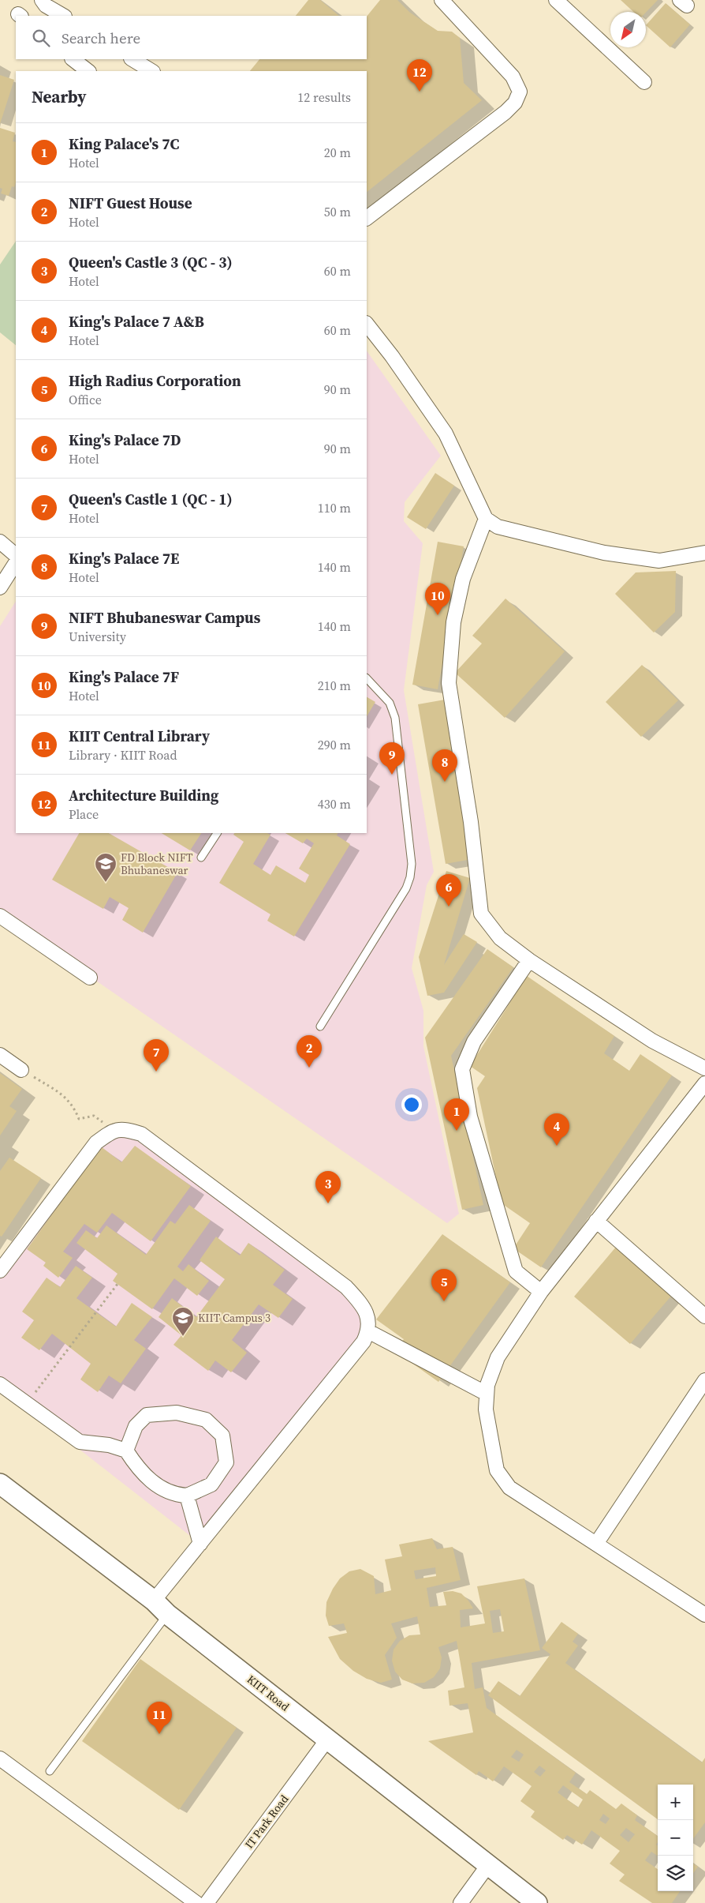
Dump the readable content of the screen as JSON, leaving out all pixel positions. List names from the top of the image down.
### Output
{
  "streets": {
    "main road": ["KIIT Road"],
    "street": ["IT Park Road"]
  },
  "crossings": [
    ["KIIT Road", "IT Park Road"]
  ],
  "places": {
    "school or university": ["FD Block NIFT Bhubaneswar", "KIIT Campus 3"]
  },
  "north": "bottom left",
  "page": {
    "search": "Search here",
    "pins": [
      "12",
      "10",
      "9",
      "8",
      "6",
      "2",
      "7",
      "1",
      "4",
      "3",
      "5",
      "11"
    ],
    "heading": ["Nearby", "12 results"],
    "list": [
      {
        "mark": "1",
        "name": "King Palace's 7C",
        "note": "Hotel",
        "value": "20 m"
      },
      {
        "mark": "2",
        "name": "NIFT Guest House",
        "note": "Hotel",
        "value": "50 m"
      },
      {
        "mark": "3",
        "name": "Queen's Castle 3 (QC - 3)",
        "note": "Hotel",
        "value": "60 m"
      },
      {
        "mark": "4",
        "name": "King's Palace 7 A&B",
        "note": "Hotel",
        "value": "60 m"
      },
      {
        "mark": "5",
        "name": "High Radius Corporation",
        "note": "Office",
        "value": "90 m"
      },
      {
        "mark": "6",
        "name": "King's Palace 7D",
        "note": "Hotel",
        "value": "90 m"
      },
      {
        "mark": "7",
        "name": "Queen's Castle 1 (QC - 1)",
        "note": "Hotel",
        "value": "110 m"
      },
      {
        "mark": "8",
        "name": "King's Palace 7E",
        "note": "Hotel",
        "value": "140 m"
      },
      {
        "mark": "9",
        "name": "NIFT Bhubaneswar Campus",
        "note": "University",
        "value": "140 m"
      },
      {
        "mark": "10",
        "name": "King's Palace 7F",
        "note": "Hotel",
        "value": "210 m"
      },
      {
        "mark": "11",
        "name": "KIIT Central Library",
        "note": "Library · KIIT Road",
        "value": "290 m"
      },
      {
        "mark": "12",
        "name": "Architecture Building",
        "note": "Place",
        "value": "430 m"
      }
    ],
    "map_buttons": ["+", "−"]
  }
}
